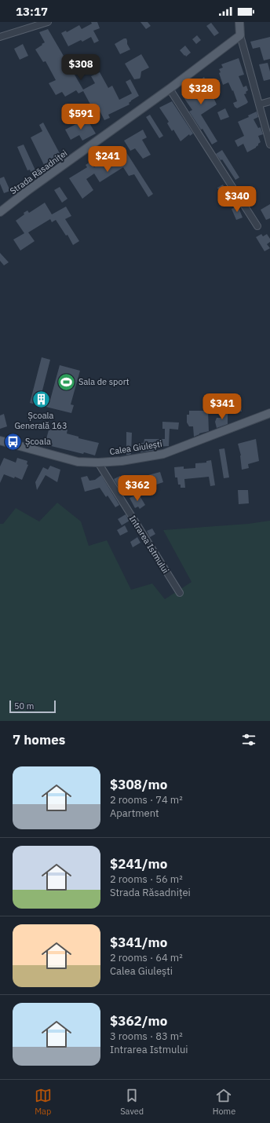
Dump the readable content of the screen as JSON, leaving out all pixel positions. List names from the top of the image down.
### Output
{
  "streets": {
    "main road": ["Strada Răsadniței", "Calea Giulești"],
    "street": ["Intrarea Istmului"]
  },
  "crossings": [
    ["Calea Giulești", "Intrarea Istmului"]
  ],
  "places": {
    "sports": ["Sala de sport"],
    "building": ["Școala Generală 163"],
    "bus stop": ["Școala"]
  },
  "scale_bar": "50 m",
  "page": {
    "status": "13:17",
    "price": [
      "$308",
      "$328",
      "$591",
      "$241",
      "$340",
      "$341",
      "$362"
    ],
    "scale": "50 m",
    "heading": "7 homes",
    "list": [
      {
        "name": "$308/mo",
        "note": "2 rooms · 74 m² · Apartment"
      },
      {
        "name": "$241/mo",
        "note": "2 rooms · 56 m² · Strada Răsadniței"
      },
      {
        "name": "$341/mo",
        "note": "2 rooms · 64 m² · Calea Giulești"
      },
      {
        "name": "$362/mo",
        "note": "3 rooms · 83 m² · Intrarea Istmului"
      }
    ],
    "tabs": ["Map", "Saved", "Home"]
  }
}
